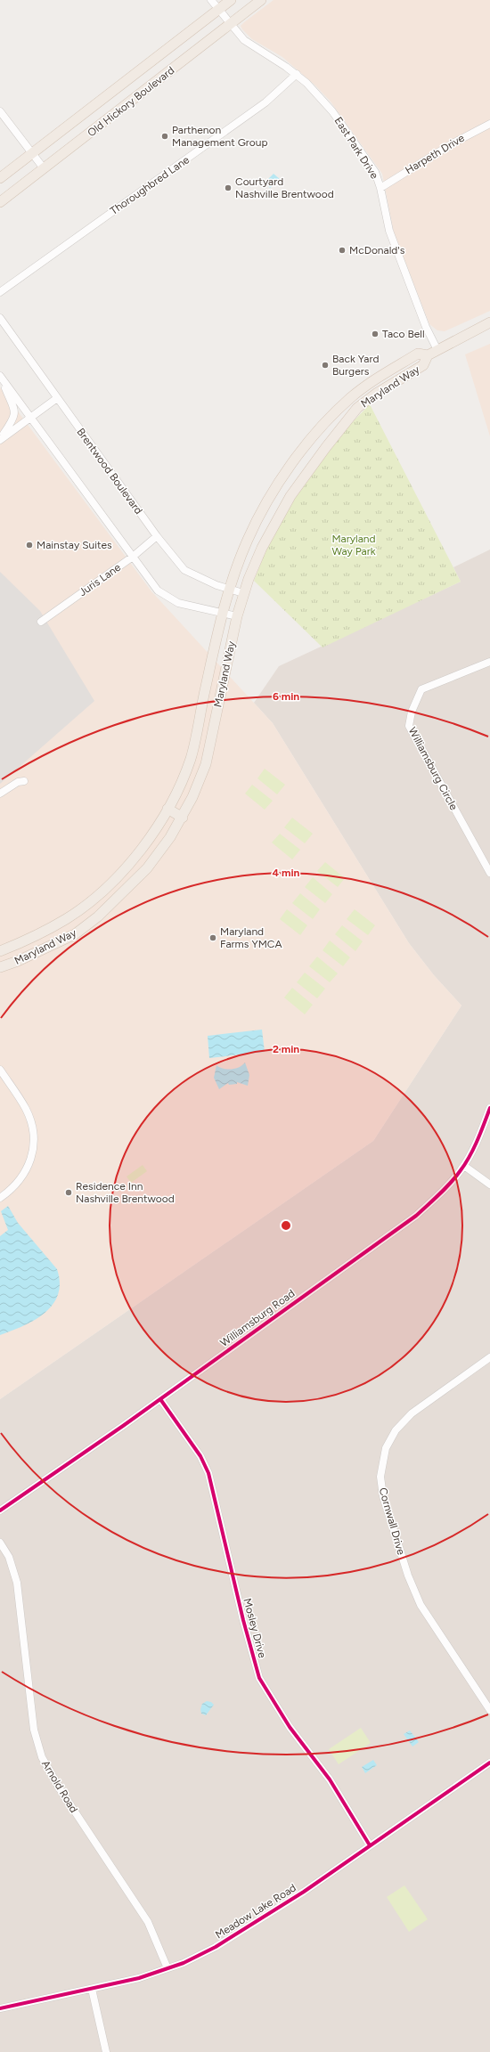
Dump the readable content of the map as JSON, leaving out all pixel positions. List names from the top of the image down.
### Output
{
  "streets": {
    "main road": ["Old Hickory Boulevard", "Maryland Way"],
    "street": [
      "East Park Drive",
      "Harpeth Drive",
      "Thoroughbred Lane",
      "Brentwood Boulevard",
      "Juris Lane",
      "Williamsburg Circle",
      "Williamsburg Road",
      "Cornwall Drive",
      "Mosley Drive",
      "Arnold Road",
      "Meadow Lake Road"
    ]
  },
  "crossings": [
    ["Old Hickory Boulevard", "East Park Drive"],
    ["East Park Drive", "Harpeth Drive"],
    ["East Park Drive", "Thoroughbred Lane"],
    ["East Park Drive", "Maryland Way"],
    ["Maryland Way", "Brentwood Boulevard"],
    ["Brentwood Boulevard", "Juris Lane"],
    ["Williamsburg Road", "Mosley Drive"],
    ["Mosley Drive", "Meadow Lake Road"],
    ["Arnold Road", "Meadow Lake Road"]
  ],
  "parks": ["Maryland Way Park"],
  "places": [
    "Parthenon Management Group",
    "Courtyard Nashville Brentwood",
    "McDonald's",
    "Taco Bell",
    "Back Yard Burgers",
    "Mainstay Suites",
    "Maryland Farms YMCA",
    "Residence Inn Nashville Brentwood"
  ],
  "rings": ["6 min", "4 min", "2 min"]
}
